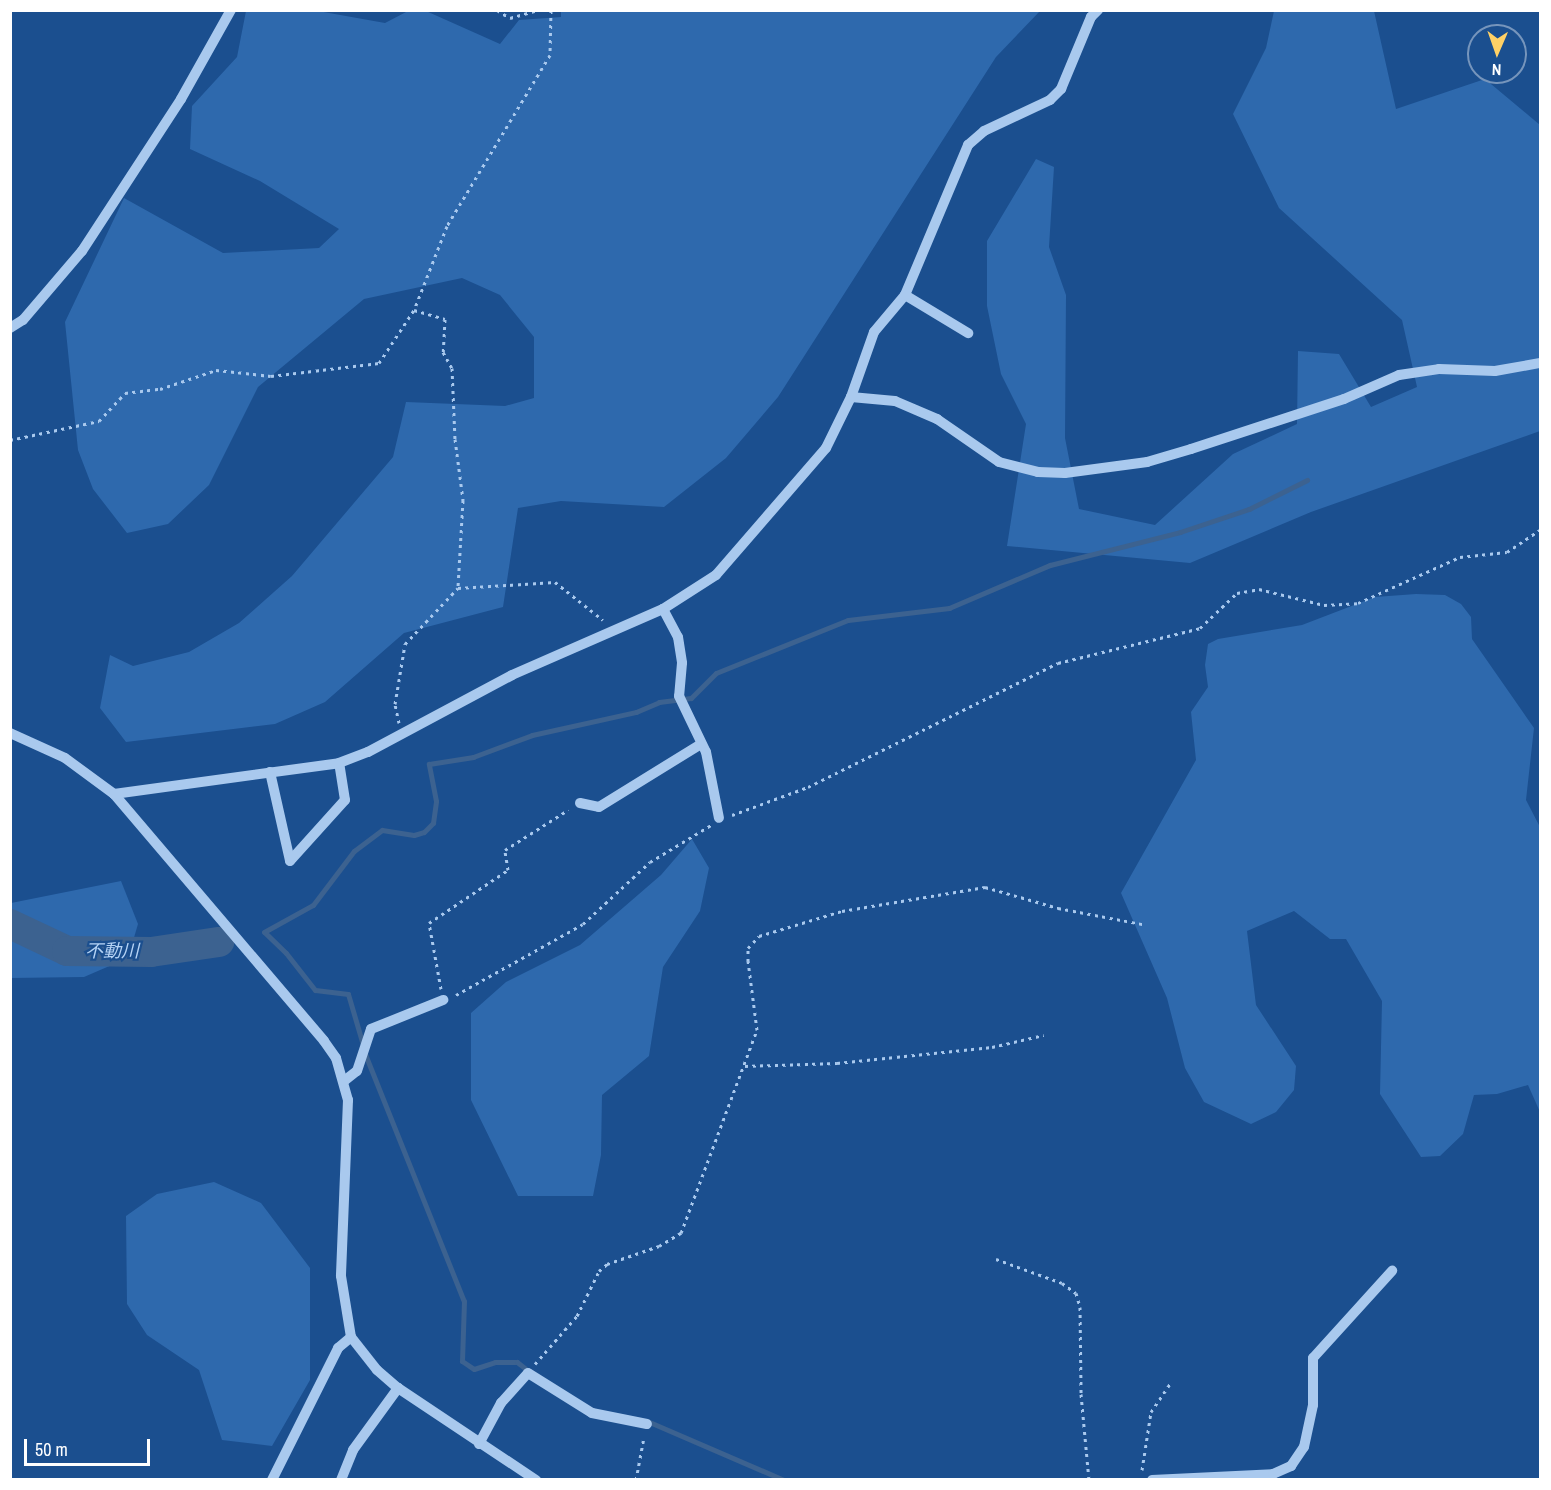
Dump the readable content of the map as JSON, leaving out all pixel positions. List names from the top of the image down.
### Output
{
  "water": ["不動川"],
  "scale_bar": "50 m",
  "north": "bottom"
}
